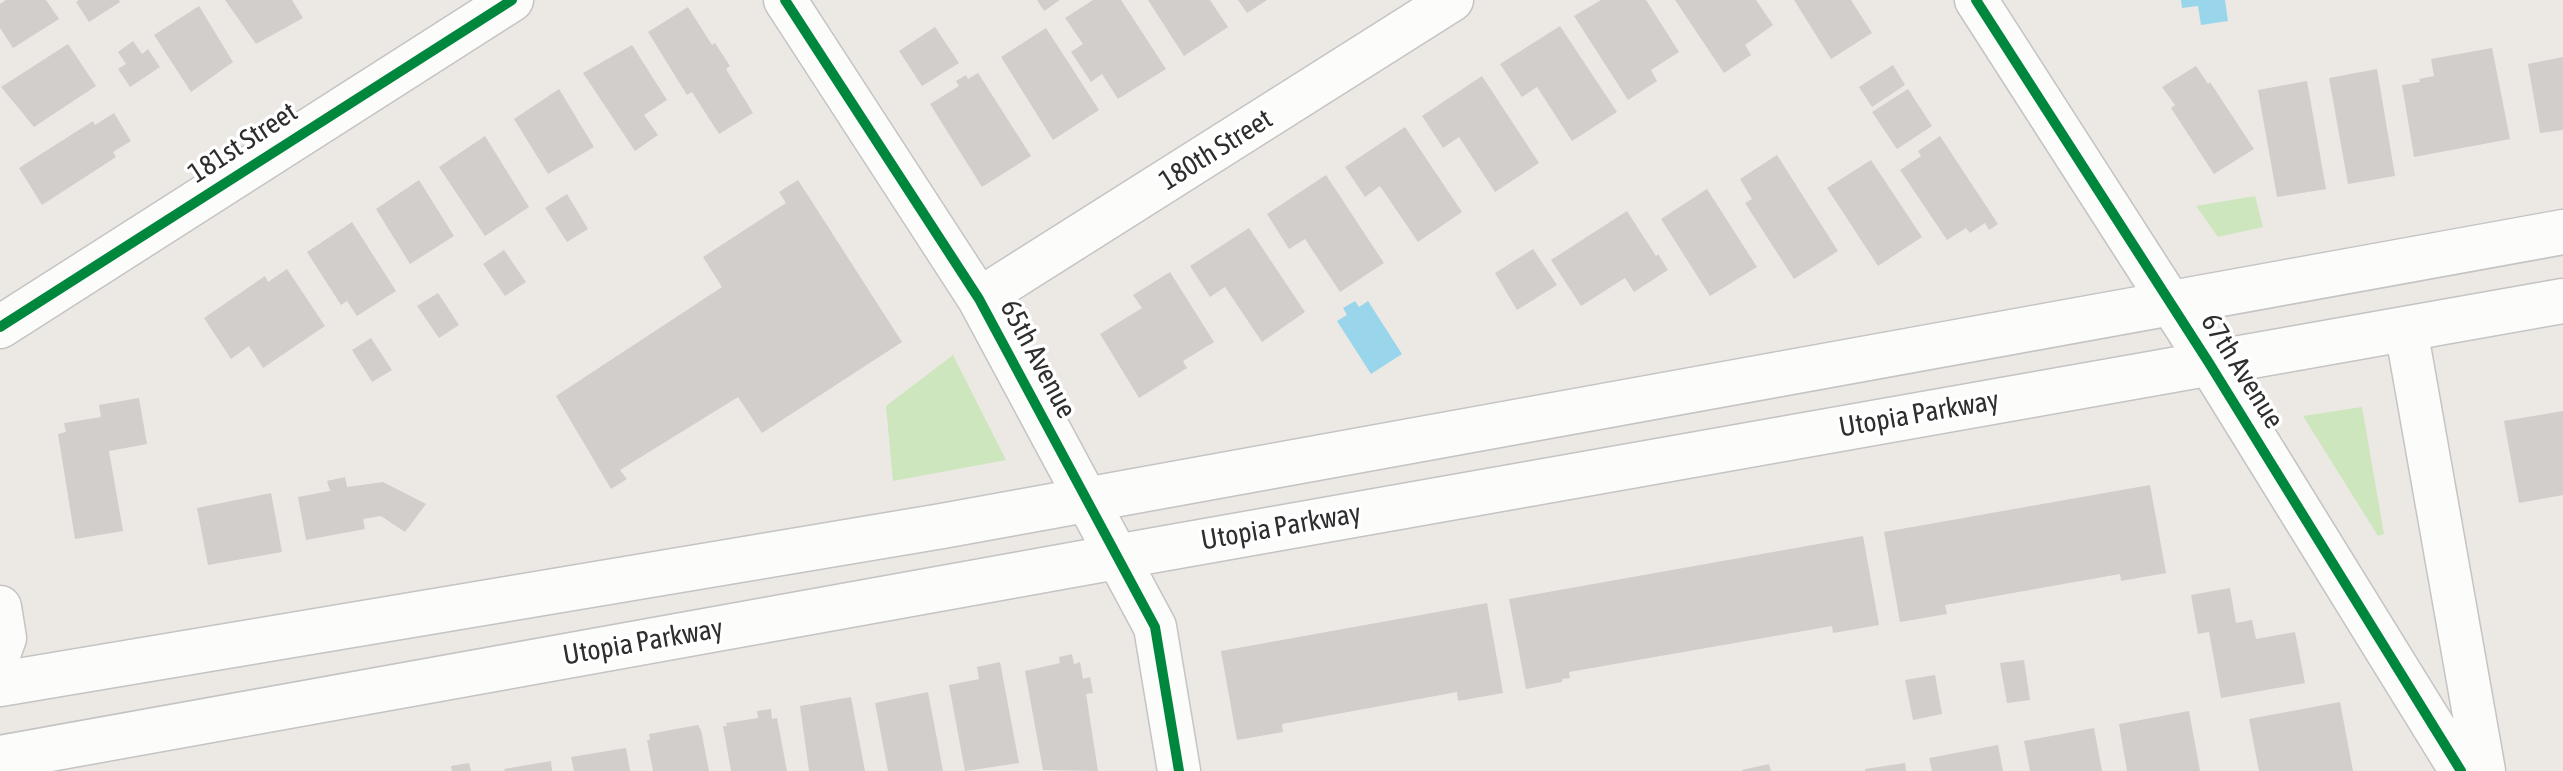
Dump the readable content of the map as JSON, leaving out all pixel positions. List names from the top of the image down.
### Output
{
  "streets": {
    "main road": ["Utopia Parkway"],
    "street": [
      "181st Street",
      "180th Street",
      "65th Avenue",
      "67th Avenue"
    ]
  },
  "crossings": [
    ["180th Street", "65th Avenue"],
    ["65th Avenue", "Utopia Parkway"],
    ["67th Avenue", "Utopia Parkway"]
  ]
}
